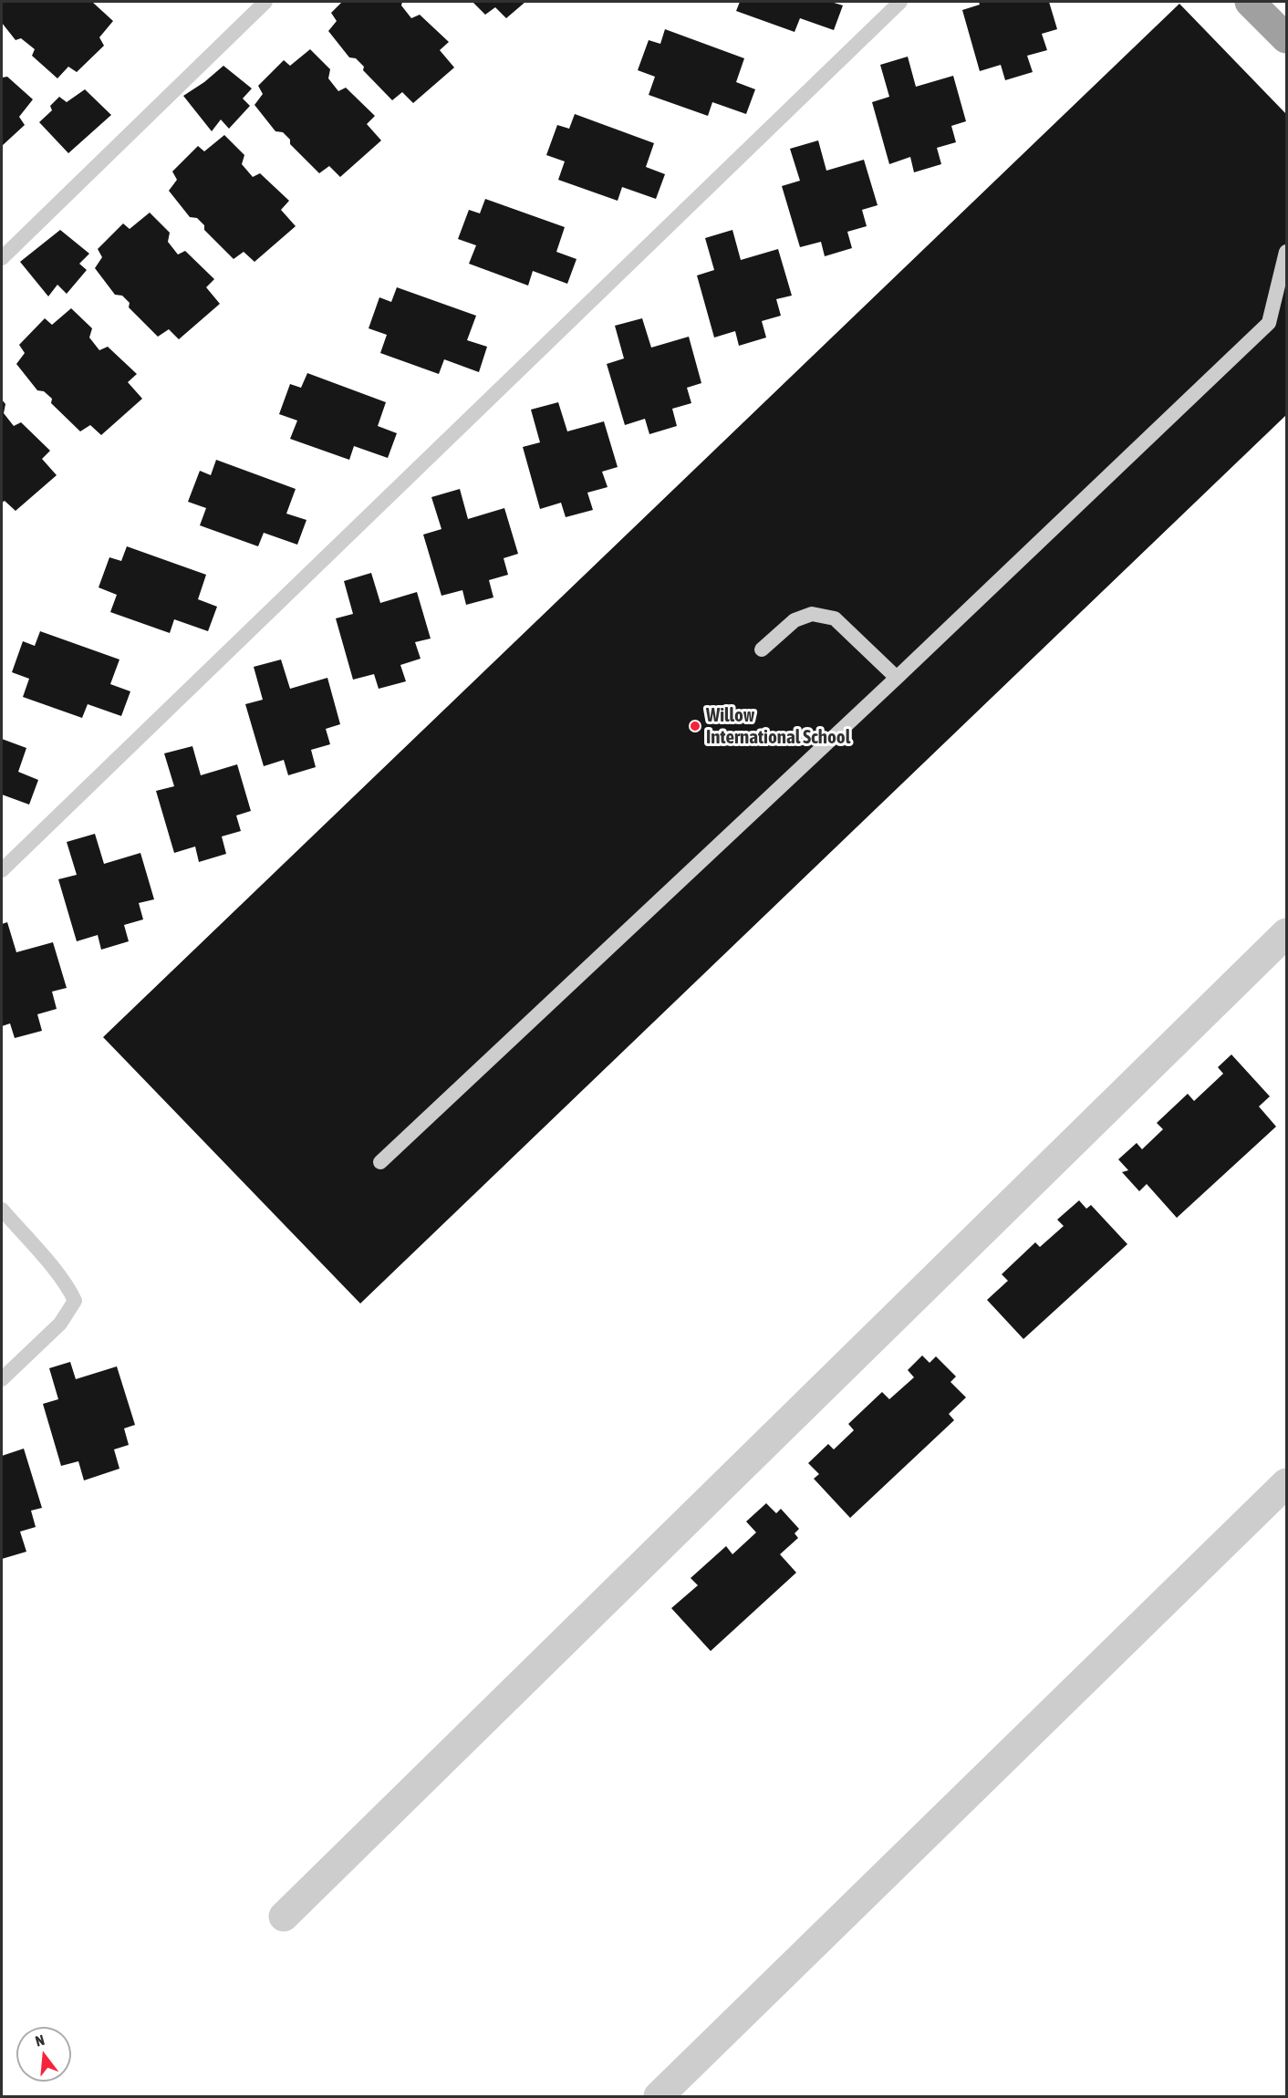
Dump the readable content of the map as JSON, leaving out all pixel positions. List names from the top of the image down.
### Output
{
  "places": ["Willow International School"],
  "north": "top"
}
